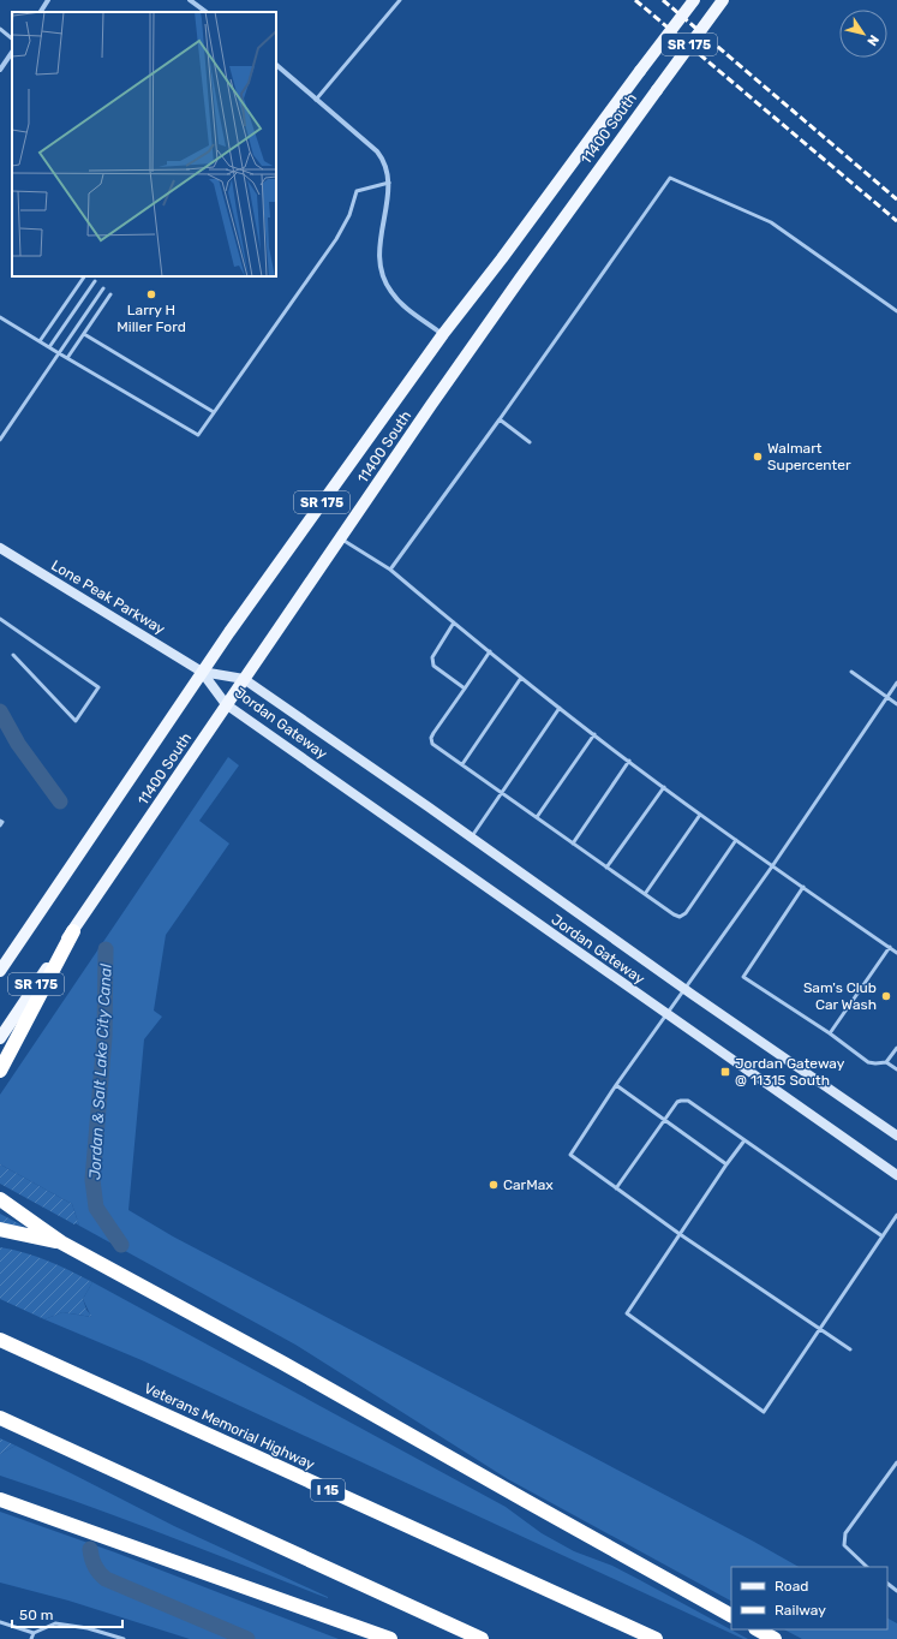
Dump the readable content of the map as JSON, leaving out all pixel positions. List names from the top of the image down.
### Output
{
  "streets": {
    "highway": ["Veterans Memorial Highway", "I 15"],
    "main road": [
      "SR 175",
      "11400 South",
      "Lone Peak Parkway",
      "Jordan Gateway"
    ]
  },
  "crossings": [
    ["11400 South", "Lone Peak Parkway"],
    ["11400 South", "Jordan Gateway"],
    ["Lone Peak Parkway", "Jordan Gateway"]
  ],
  "water": ["Jordan & Salt Lake City Canal"],
  "places": {
    "other": [
      "Larry H Miller Ford",
      "Walmart Supercenter",
      "Sam's Club Car Wash",
      "CarMax"
    ],
    "transit": ["Jordan Gateway @ 11315 South"]
  },
  "legend": ["Road", "Railway"],
  "scale_bar": "50 m",
  "north": "bottom right"
}
